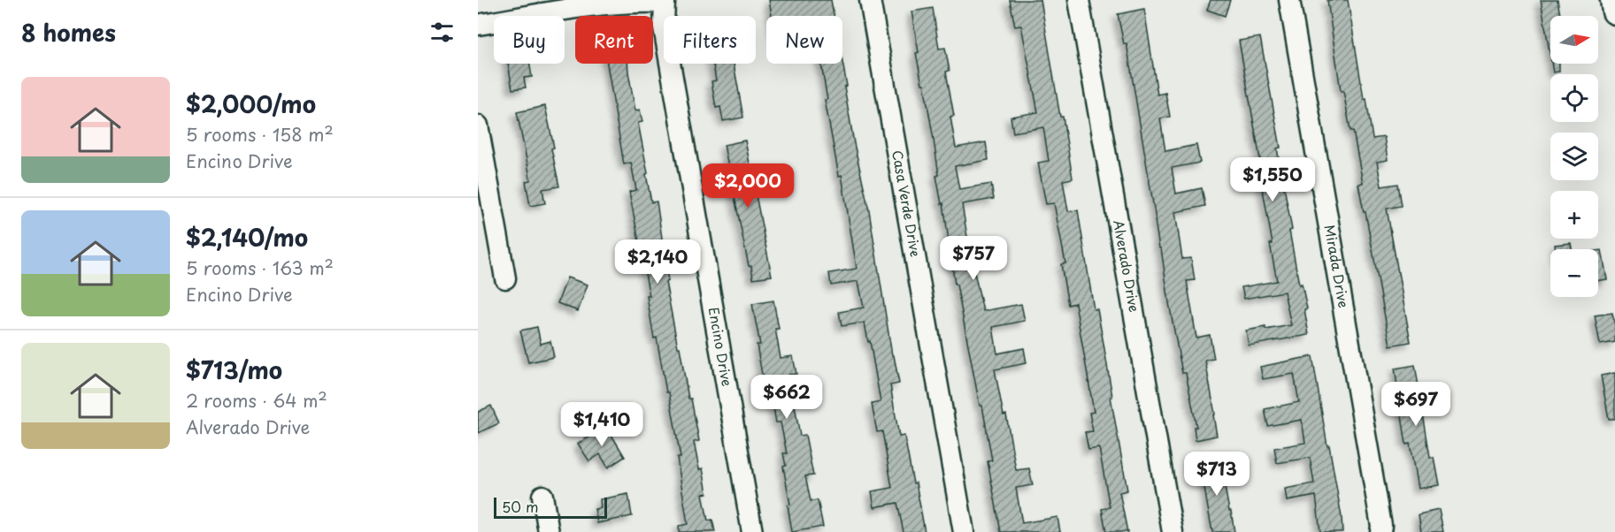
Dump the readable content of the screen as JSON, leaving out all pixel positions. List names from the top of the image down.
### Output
{
  "streets": {
    "street": [
      "Casa Verde Drive",
      "Alverado Drive",
      "Mirada Drive",
      "Encino Drive"
    ]
  },
  "scale_bar": "50 m",
  "north": "right",
  "page": {
    "heading": "8 homes",
    "map_buttons": ["+", "−"],
    "chip": [
      "Buy",
      "Rent",
      "Filters",
      "New"
    ],
    "list": [
      {
        "name": "$2,000/mo",
        "note": "5 rooms · 158 m² · Encino Drive"
      },
      {
        "name": "$2,140/mo",
        "note": "5 rooms · 163 m² · Encino Drive"
      },
      {
        "name": "$713/mo",
        "note": "2 rooms · 64 m² · Alverado Drive"
      }
    ],
    "price": [
      "$1,550",
      "$2,000",
      "$757",
      "$2,140",
      "$662",
      "$697",
      "$1,410",
      "$713"
    ],
    "scale": "50 m"
  }
}
